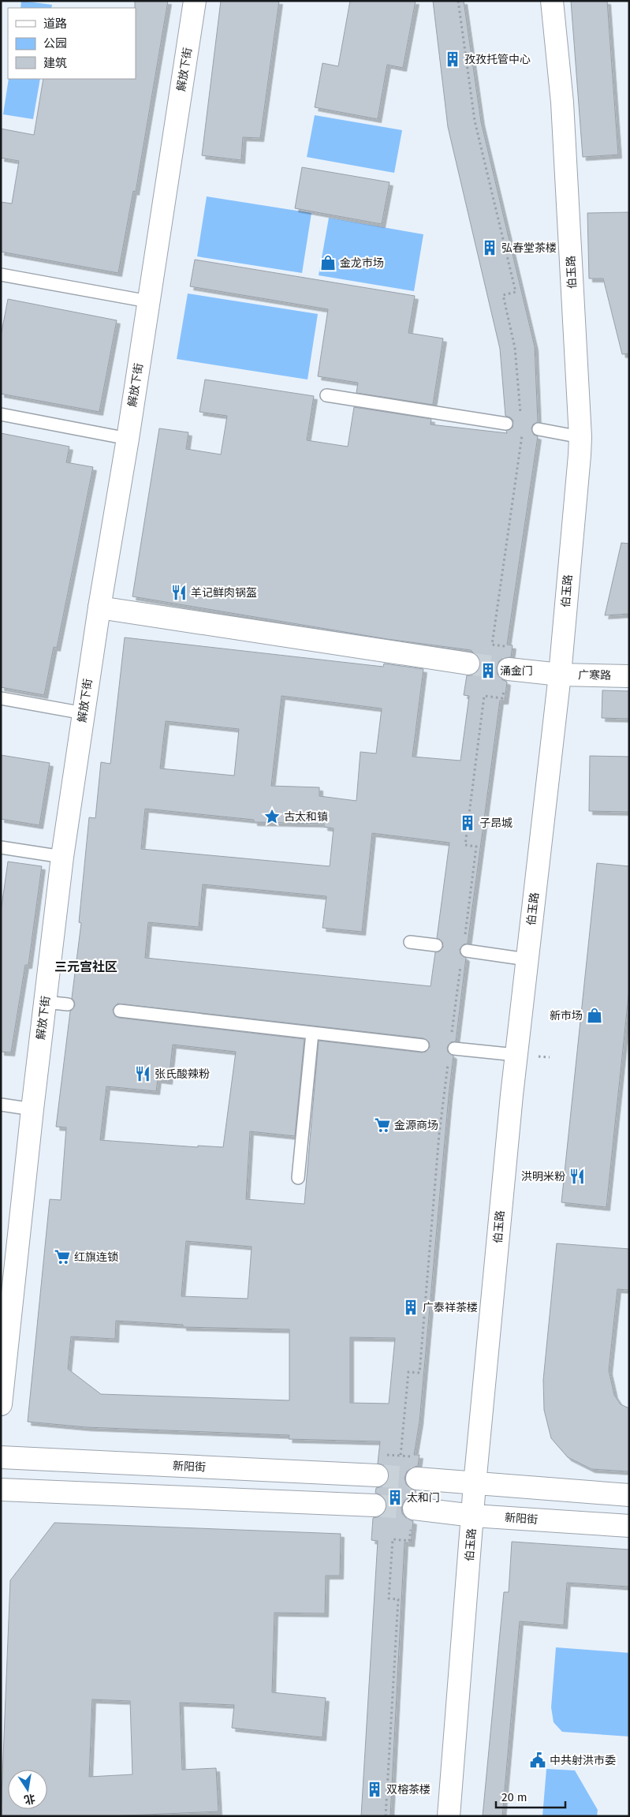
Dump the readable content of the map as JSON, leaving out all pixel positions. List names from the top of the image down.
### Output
{
  "streets": {
    "main road": [
      "解放下街",
      "伯玉路",
      "广寒路",
      "新阳街"
    ]
  },
  "crossings": [
    ["伯玉路", "广寒路"],
    ["伯玉路", "新阳街"]
  ],
  "districts": ["三元宫社区"],
  "places": {
    "building": [
      "孜孜托管中心",
      "弘春堂茶楼",
      "涌金门",
      "子昂城",
      "广泰祥茶楼",
      "太和门",
      "双榕茶楼"
    ],
    "shop": ["金龙市场", "新市场"],
    "restaurant": ["羊记鲜肉锅盔", "张氏酸辣粉", "洪明米粉"],
    "place": ["古太和镇"],
    "supermarket": ["金源商场", "红旗连锁"],
    "public building": ["中共射洪市委"]
  },
  "legend": ["道路", "公园", "建筑"],
  "scale_bar": "20 m",
  "north": "bottom"
}
